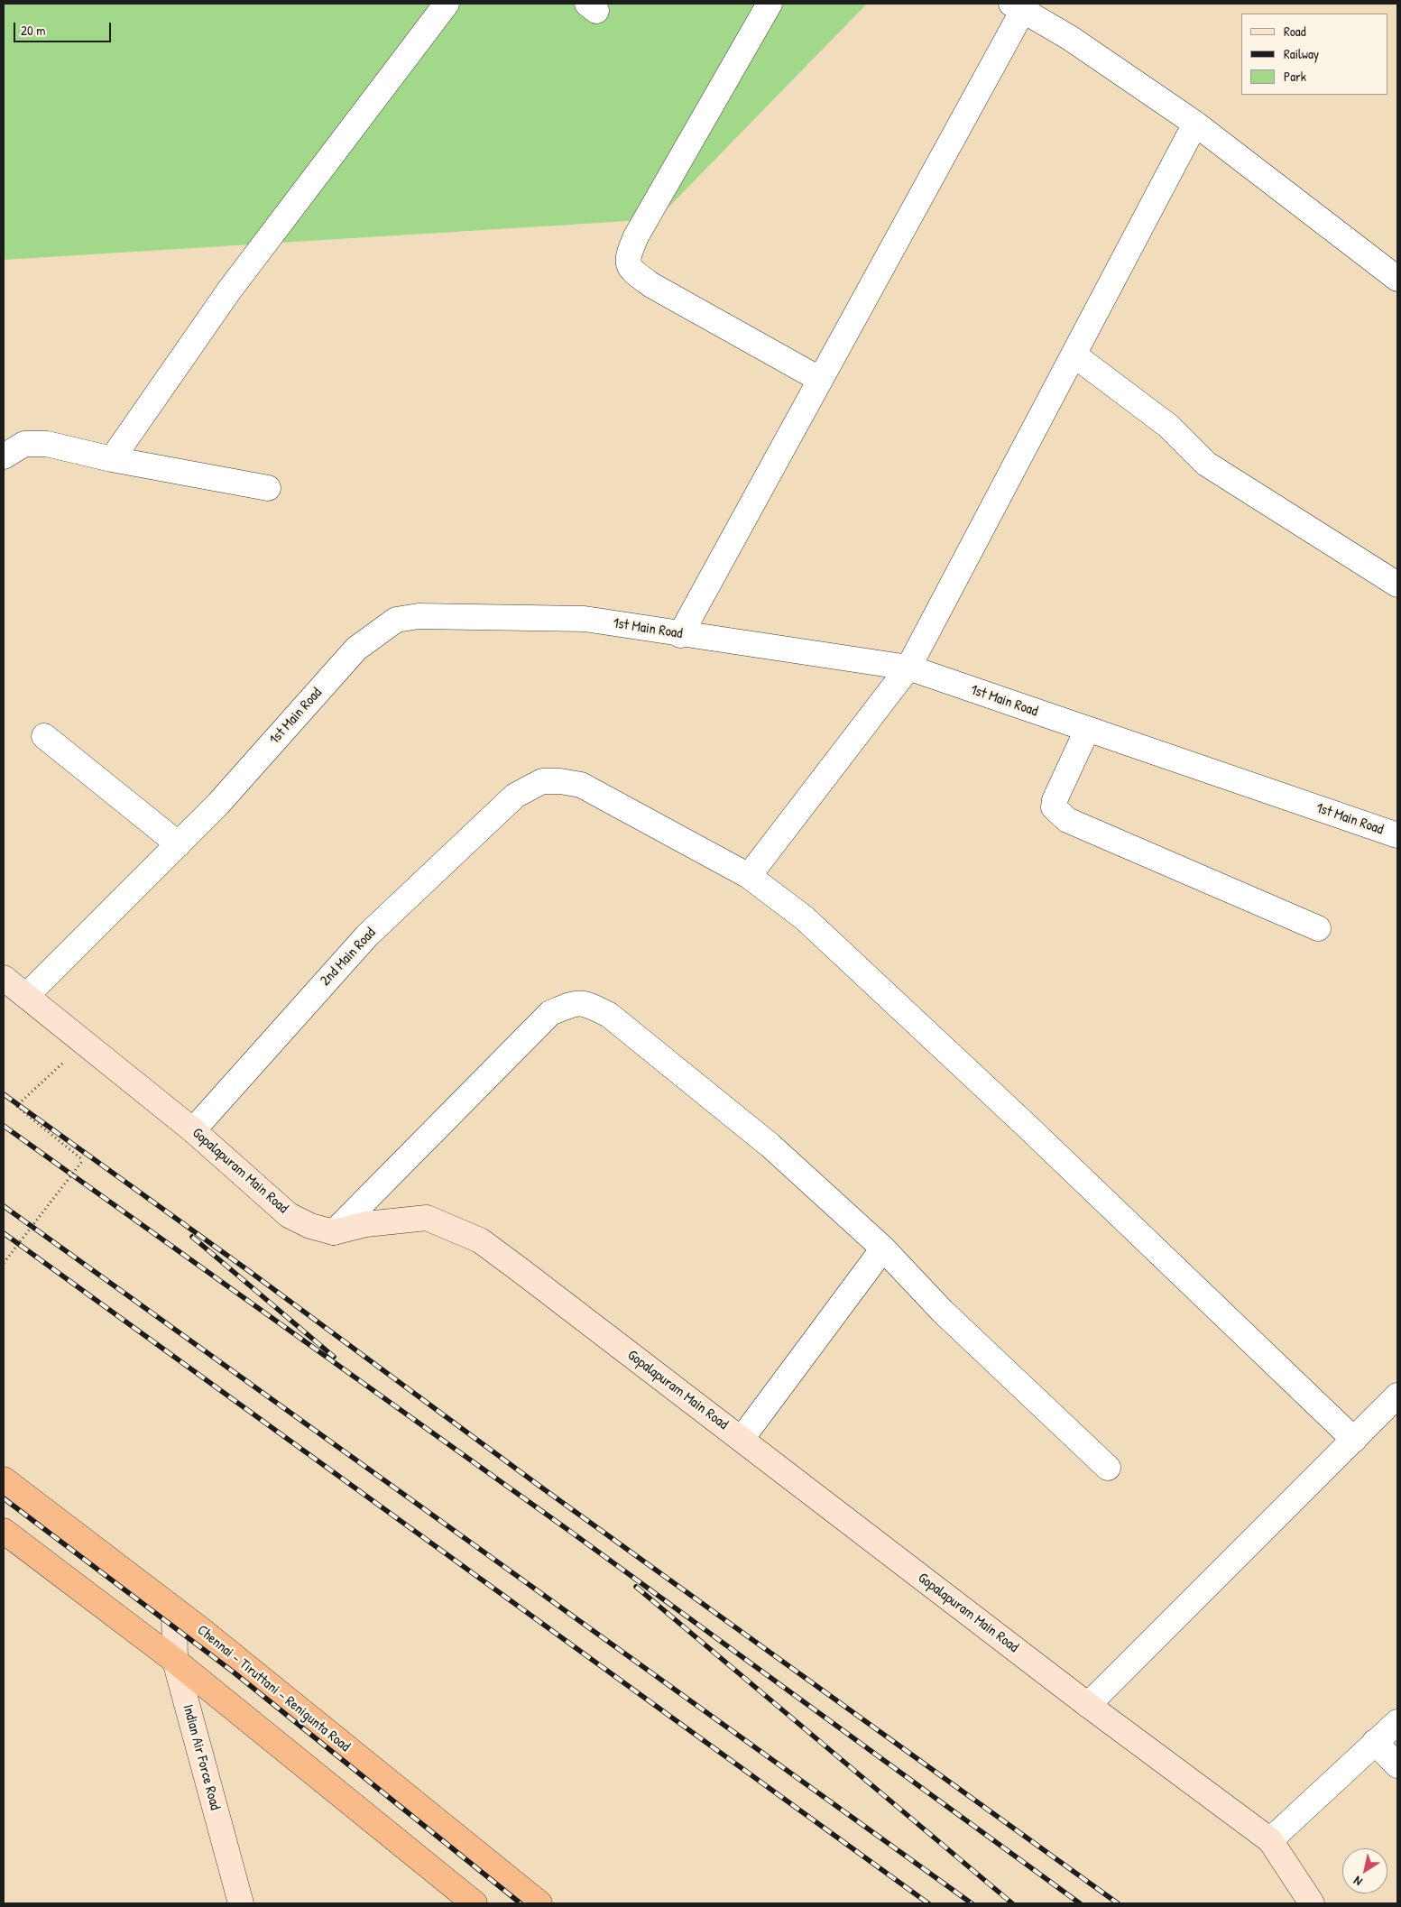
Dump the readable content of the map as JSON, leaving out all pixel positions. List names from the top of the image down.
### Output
{
  "streets": {
    "highway": ["Chennai - Tiruttani - Renigunta Road"],
    "street": [
      "1st Main Road",
      "2nd Main Road",
      "Gopalapuram Main Road",
      "Indian Air Force Road"
    ]
  },
  "crossings": [
    ["1st Main Road", "Gopalapuram Main Road"],
    ["2nd Main Road", "Gopalapuram Main Road"],
    ["Chennai - Tiruttani - Renigunta Road", "Indian Air Force Road"]
  ],
  "legend": ["Road", "Railway", "Park"],
  "scale_bar": "20 m",
  "north": "bottom left"
}
